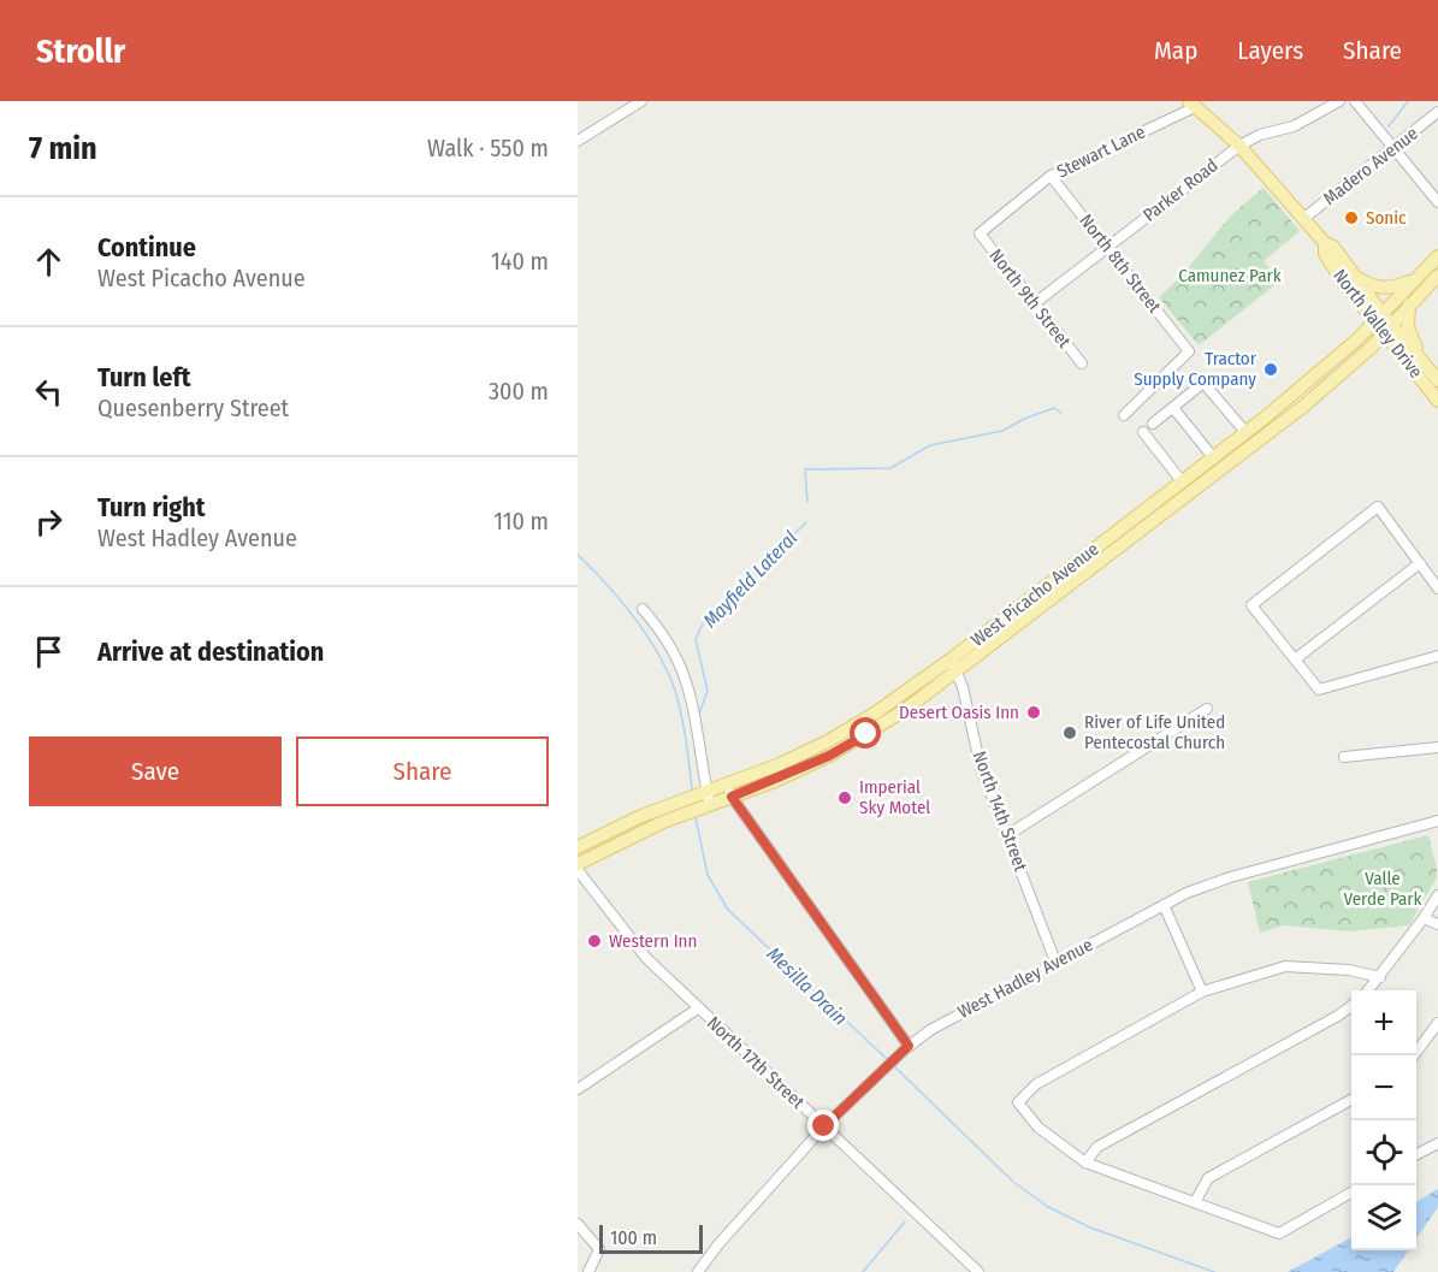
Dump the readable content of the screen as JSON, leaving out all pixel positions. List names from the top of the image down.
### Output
{
  "streets": {
    "main road": ["North Valley Drive", "West Picacho Avenue"],
    "street": [
      "Stewart Lane",
      "Madero Avenue",
      "Parker Road",
      "North 8th Street",
      "North 9th Street",
      "North 14th Street",
      "West Hadley Avenue",
      "North 17th Street"
    ]
  },
  "crossings": [
    ["Stewart Lane", "North 8th Street"],
    ["Stewart Lane", "North 9th Street"],
    ["Stewart Lane", "North Valley Drive"],
    ["Madero Avenue", "North Valley Drive"],
    ["Parker Road", "North 8th Street"],
    ["Parker Road", "North 9th Street"],
    ["Parker Road", "North Valley Drive"],
    ["North Valley Drive", "West Picacho Avenue"],
    ["West Picacho Avenue", "North 14th Street"],
    ["North 14th Street", "West Hadley Avenue"],
    ["West Hadley Avenue", "North 17th Street"]
  ],
  "water": ["Mayfield Lateral", "Mesilla Drain"],
  "parks": ["Camunez Park", "Valle Verde Park"],
  "places": [
    "Sonic",
    "Tractor Supply Company",
    "Desert Oasis Inn",
    "River of Life United Pentecostal Church",
    "Imperial Sky Motel",
    "Western Inn"
  ],
  "scale_bar": "100 m",
  "page": {
    "header": "Strollr",
    "nav": ["Map", "Layers", "Share"],
    "heading": ["7 min", "Walk · 550 m"],
    "list": [
      ["Continue", "West Picacho Avenue", "140 m"],
      ["Turn left", "Quesenberry Street", "300 m"],
      ["Turn right", "West Hadley Avenue", "110 m"],
      "Arrive at destination"
    ],
    "buttons": ["Save", "Share"],
    "map_buttons": ["+", "−"],
    "scale": "100 m"
  }
}
